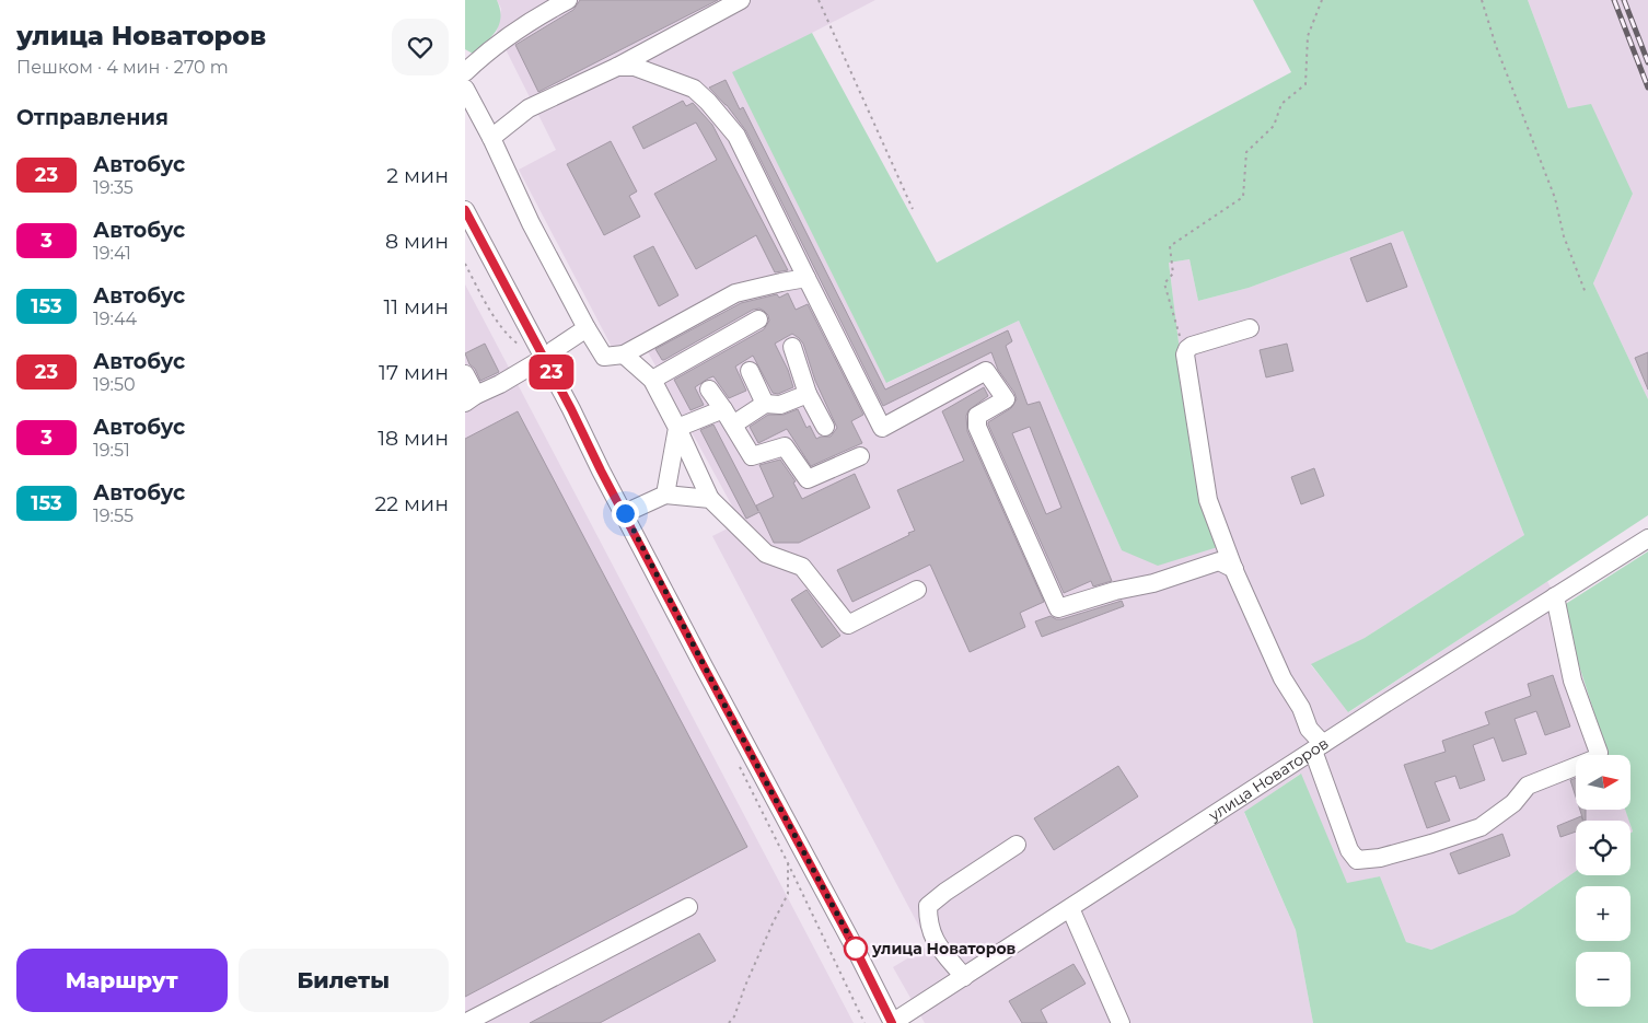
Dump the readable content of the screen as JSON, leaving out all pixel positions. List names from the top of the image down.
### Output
{
  "streets": {
    "street": ["улица Новаторов"]
  },
  "places": ["улица Новаторов"],
  "lines": ["bus line 23"],
  "north": "right",
  "page": {
    "heading": [
      ["улица Новаторов", "Пешком · 4 мин · 270 m"],
      "Отправления"
    ],
    "on_map": "23",
    "list": [
      {
        "mark": "23",
        "name": "Автобус",
        "note": "19:35",
        "value": "2 мин"
      },
      {
        "mark": "3",
        "name": "Автобус",
        "note": "19:41",
        "value": "8 мин"
      },
      {
        "mark": "153",
        "name": "Автобус",
        "note": "19:44",
        "value": "11 мин"
      },
      {
        "mark": "23",
        "name": "Автобус",
        "note": "19:50",
        "value": "17 мин"
      },
      {
        "mark": "3",
        "name": "Автобус",
        "note": "19:51",
        "value": "18 мин"
      },
      {
        "mark": "153",
        "name": "Автобус",
        "note": "19:55",
        "value": "22 мин"
      }
    ],
    "map_buttons": ["+", "−"],
    "buttons": ["Маршрут", "Билеты"]
  }
}
